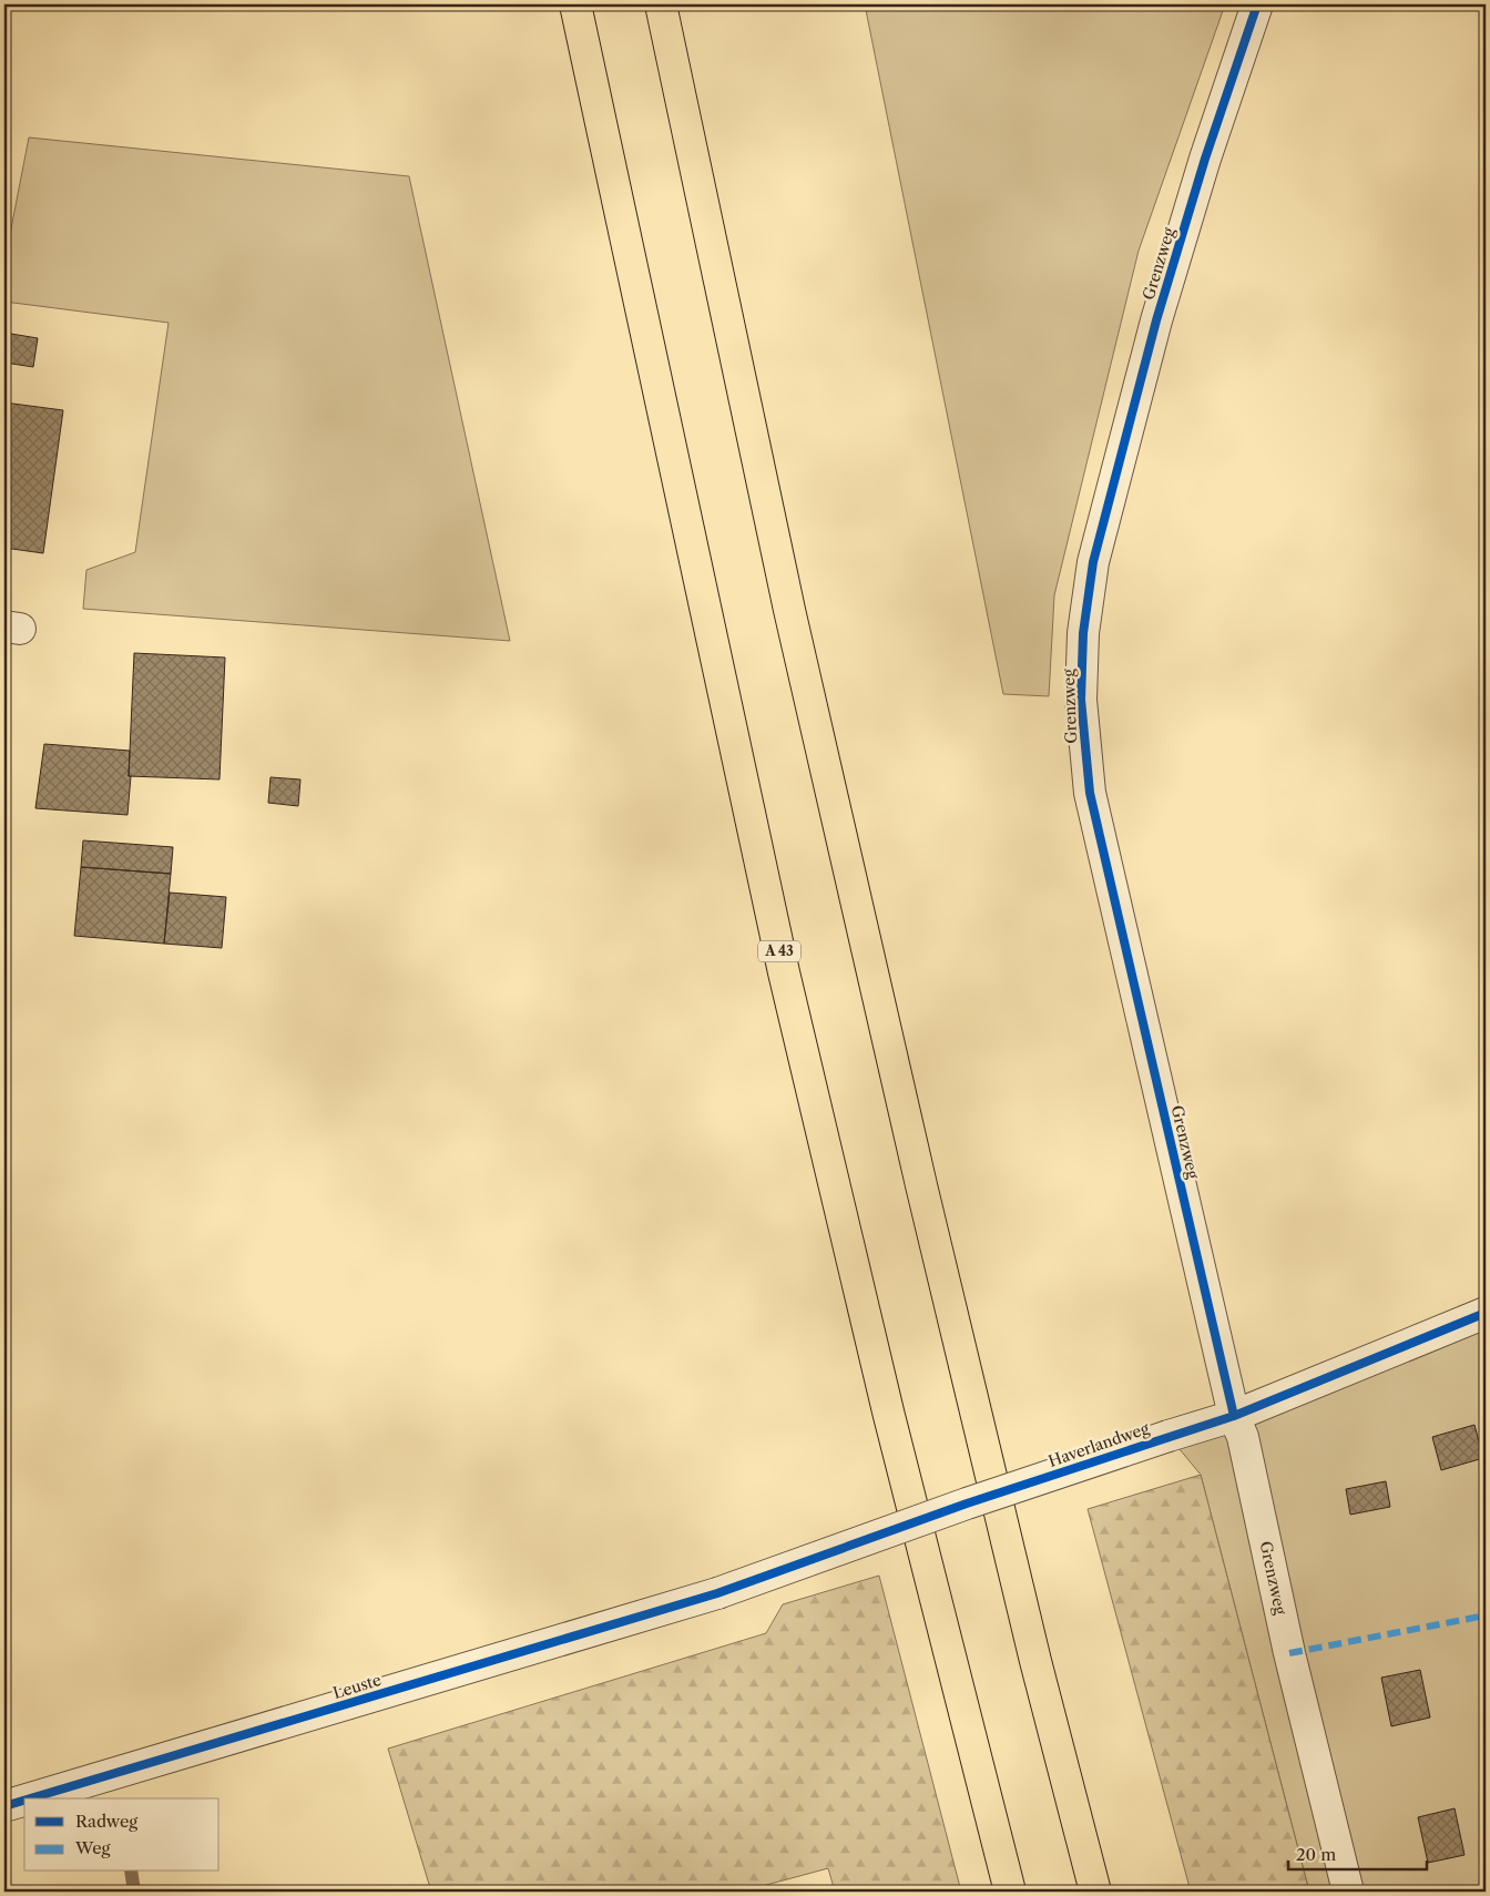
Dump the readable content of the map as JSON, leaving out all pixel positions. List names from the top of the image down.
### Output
{
  "streets": {
    "highway": ["A 43"],
    "street": ["Grenzweg", "Haverlandweg", "Leuste"]
  },
  "crossings": [
    ["Grenzweg", "Haverlandweg"],
    ["Haverlandweg", "Leuste"]
  ],
  "legend": ["Radweg", "Weg"],
  "scale_bar": "20 m"
}
